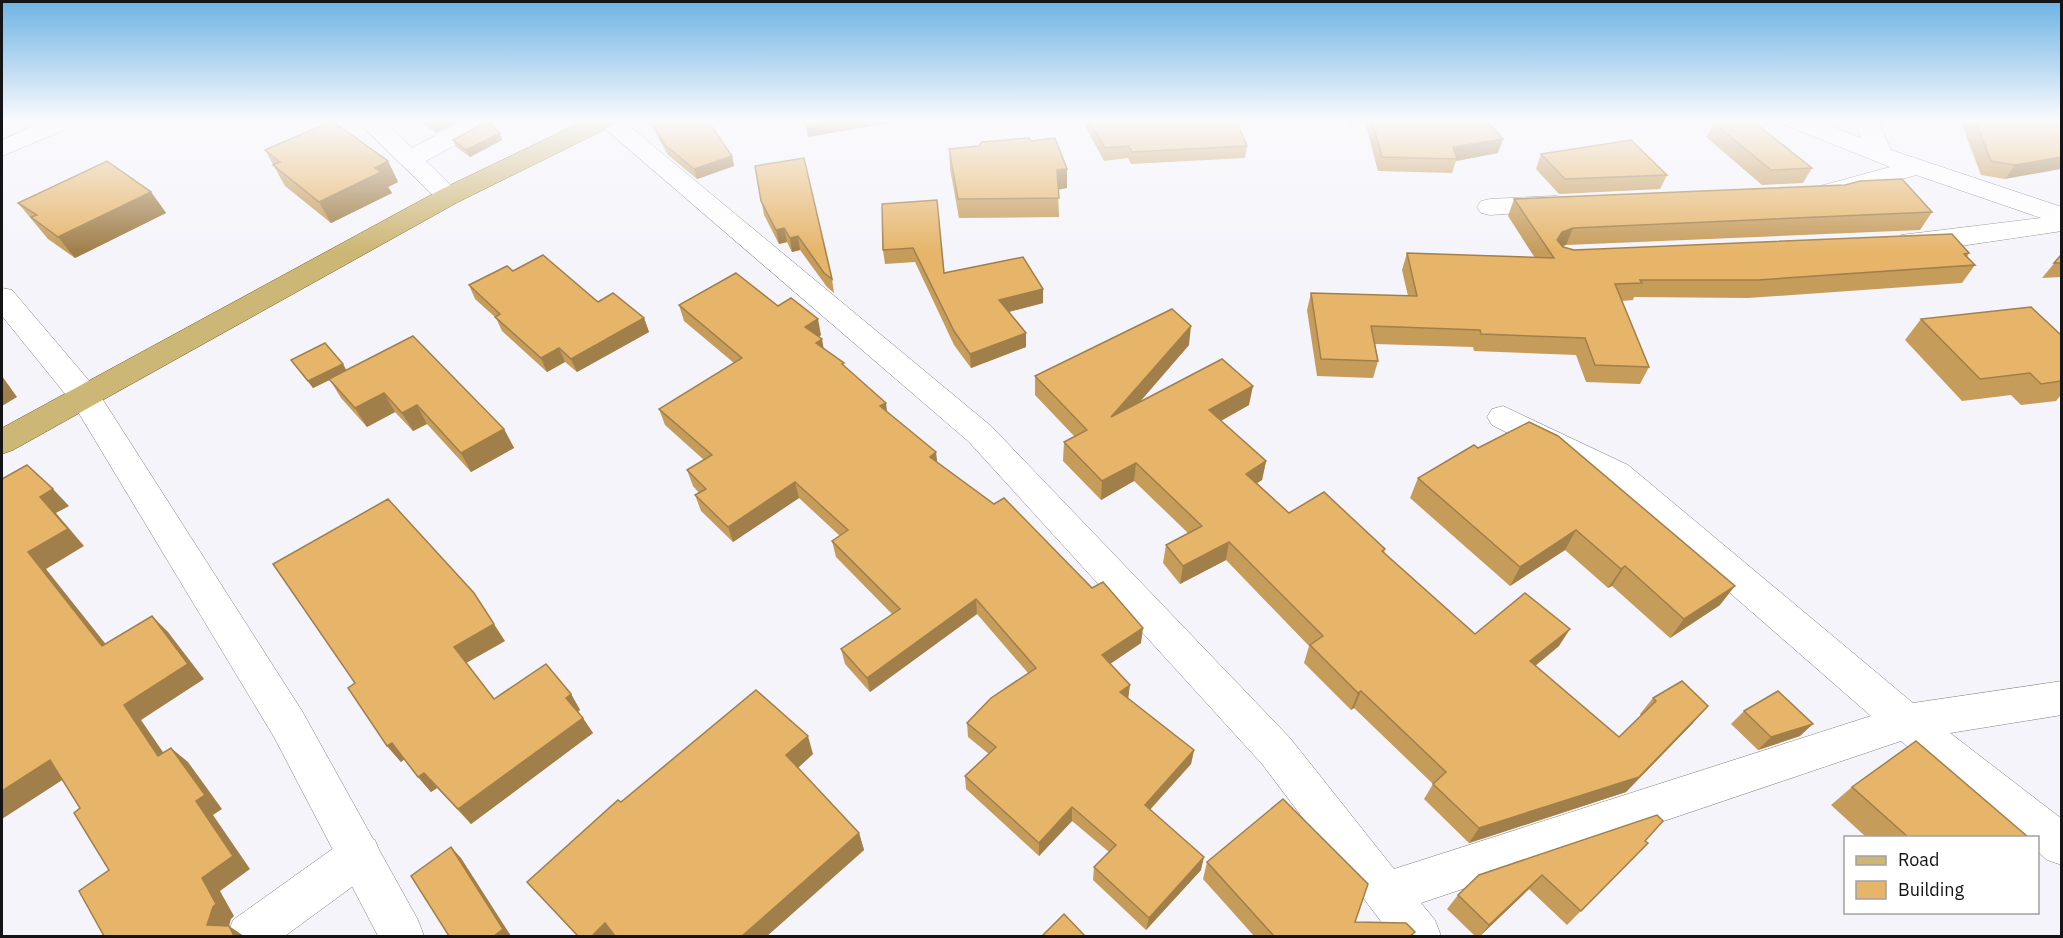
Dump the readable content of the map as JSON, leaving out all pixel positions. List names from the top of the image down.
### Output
{
  "legend": ["Road", "Building"]
}
